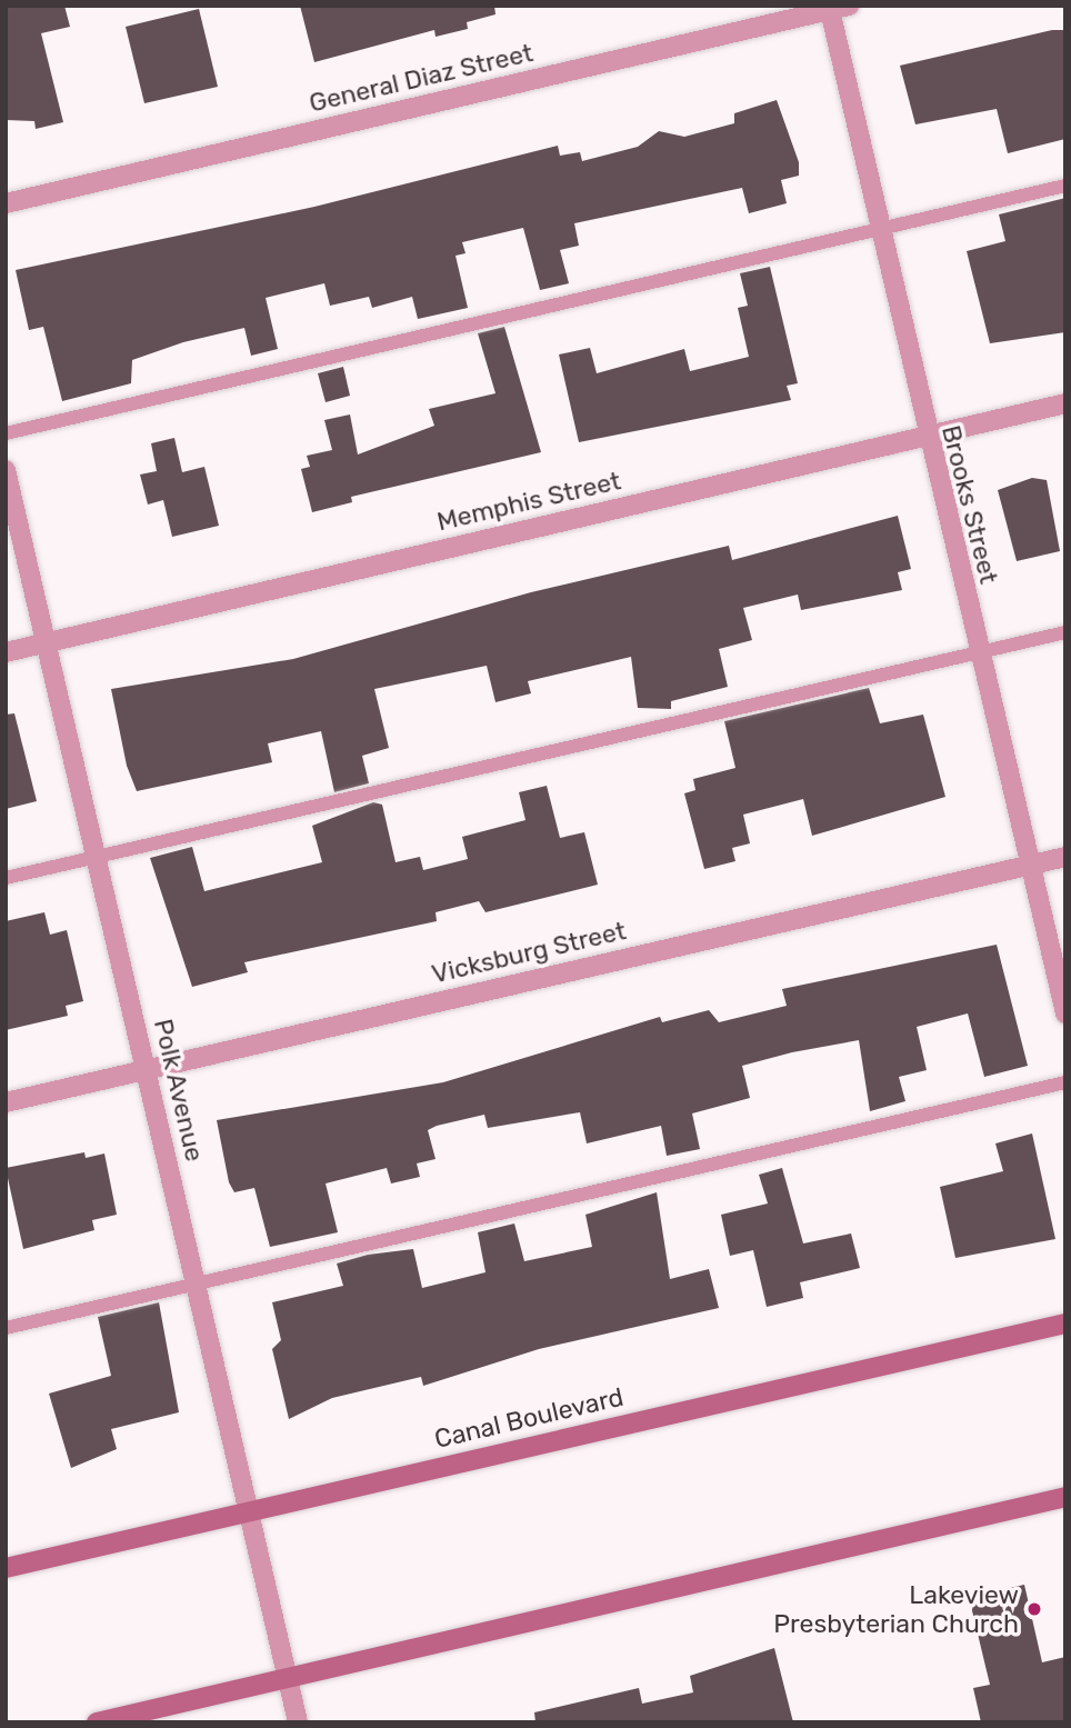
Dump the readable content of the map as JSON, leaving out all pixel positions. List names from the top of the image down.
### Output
{
  "streets": {
    "main road": ["Canal Boulevard"],
    "street": [
      "General Diaz Street",
      "Memphis Street",
      "Brooks Street",
      "Vicksburg Street",
      "Polk Avenue"
    ]
  },
  "crossings": [
    ["General Diaz Street", "Brooks Street"],
    ["Memphis Street", "Brooks Street"],
    ["Memphis Street", "Polk Avenue"],
    ["Brooks Street", "Vicksburg Street"],
    ["Vicksburg Street", "Polk Avenue"],
    ["Polk Avenue", "Canal Boulevard"]
  ],
  "places": ["Lakeview Presbyterian Church"]
}
